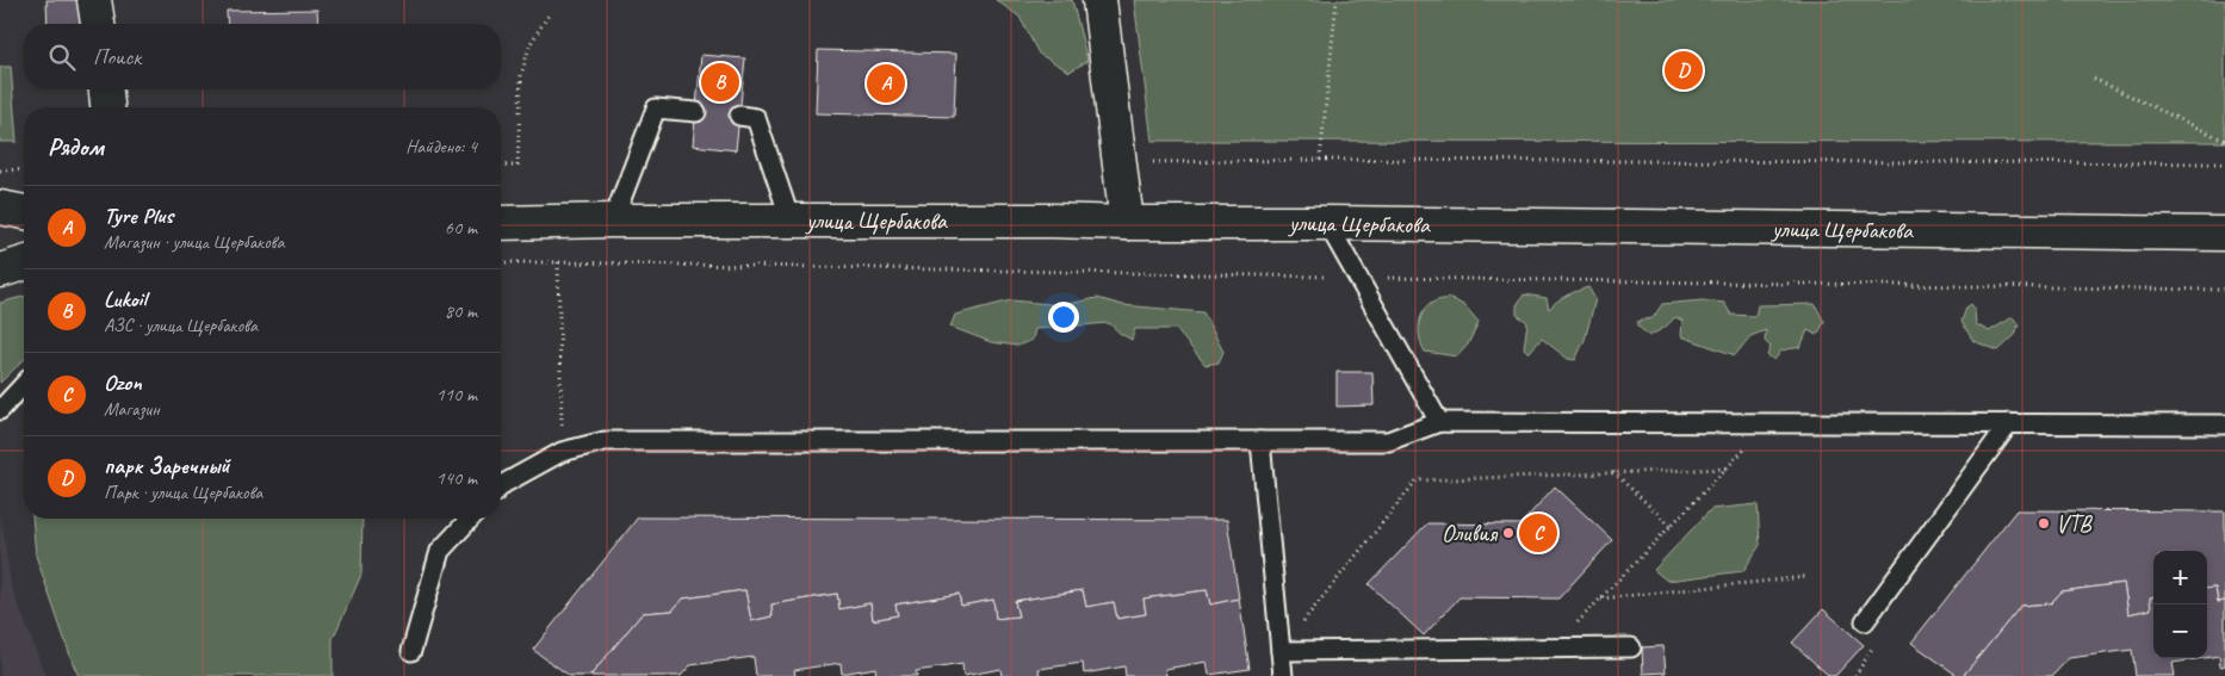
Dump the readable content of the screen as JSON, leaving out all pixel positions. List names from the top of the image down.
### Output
{
  "streets": {
    "main road": ["улица Щербакова"]
  },
  "places": ["VTB", "Оливия"],
  "page": {
    "search": "Поиск",
    "pins": [
      "D",
      "B",
      "A",
      "C"
    ],
    "heading": ["Рядом", "Найдено: 4"],
    "list": [
      {
        "mark": "A",
        "name": "Tyre Plus",
        "note": "Магазин · улица Щербакова",
        "value": "60 m"
      },
      {
        "mark": "B",
        "name": "Lukoil",
        "note": "АЗС · улица Щербакова",
        "value": "80 m"
      },
      {
        "mark": "C",
        "name": "Ozon",
        "note": "Магазин",
        "value": "110 m"
      },
      {
        "mark": "D",
        "name": "парк Заречный",
        "note": "Парк · улица Щербакова",
        "value": "140 m"
      }
    ],
    "map_buttons": ["+", "−"]
  }
}
